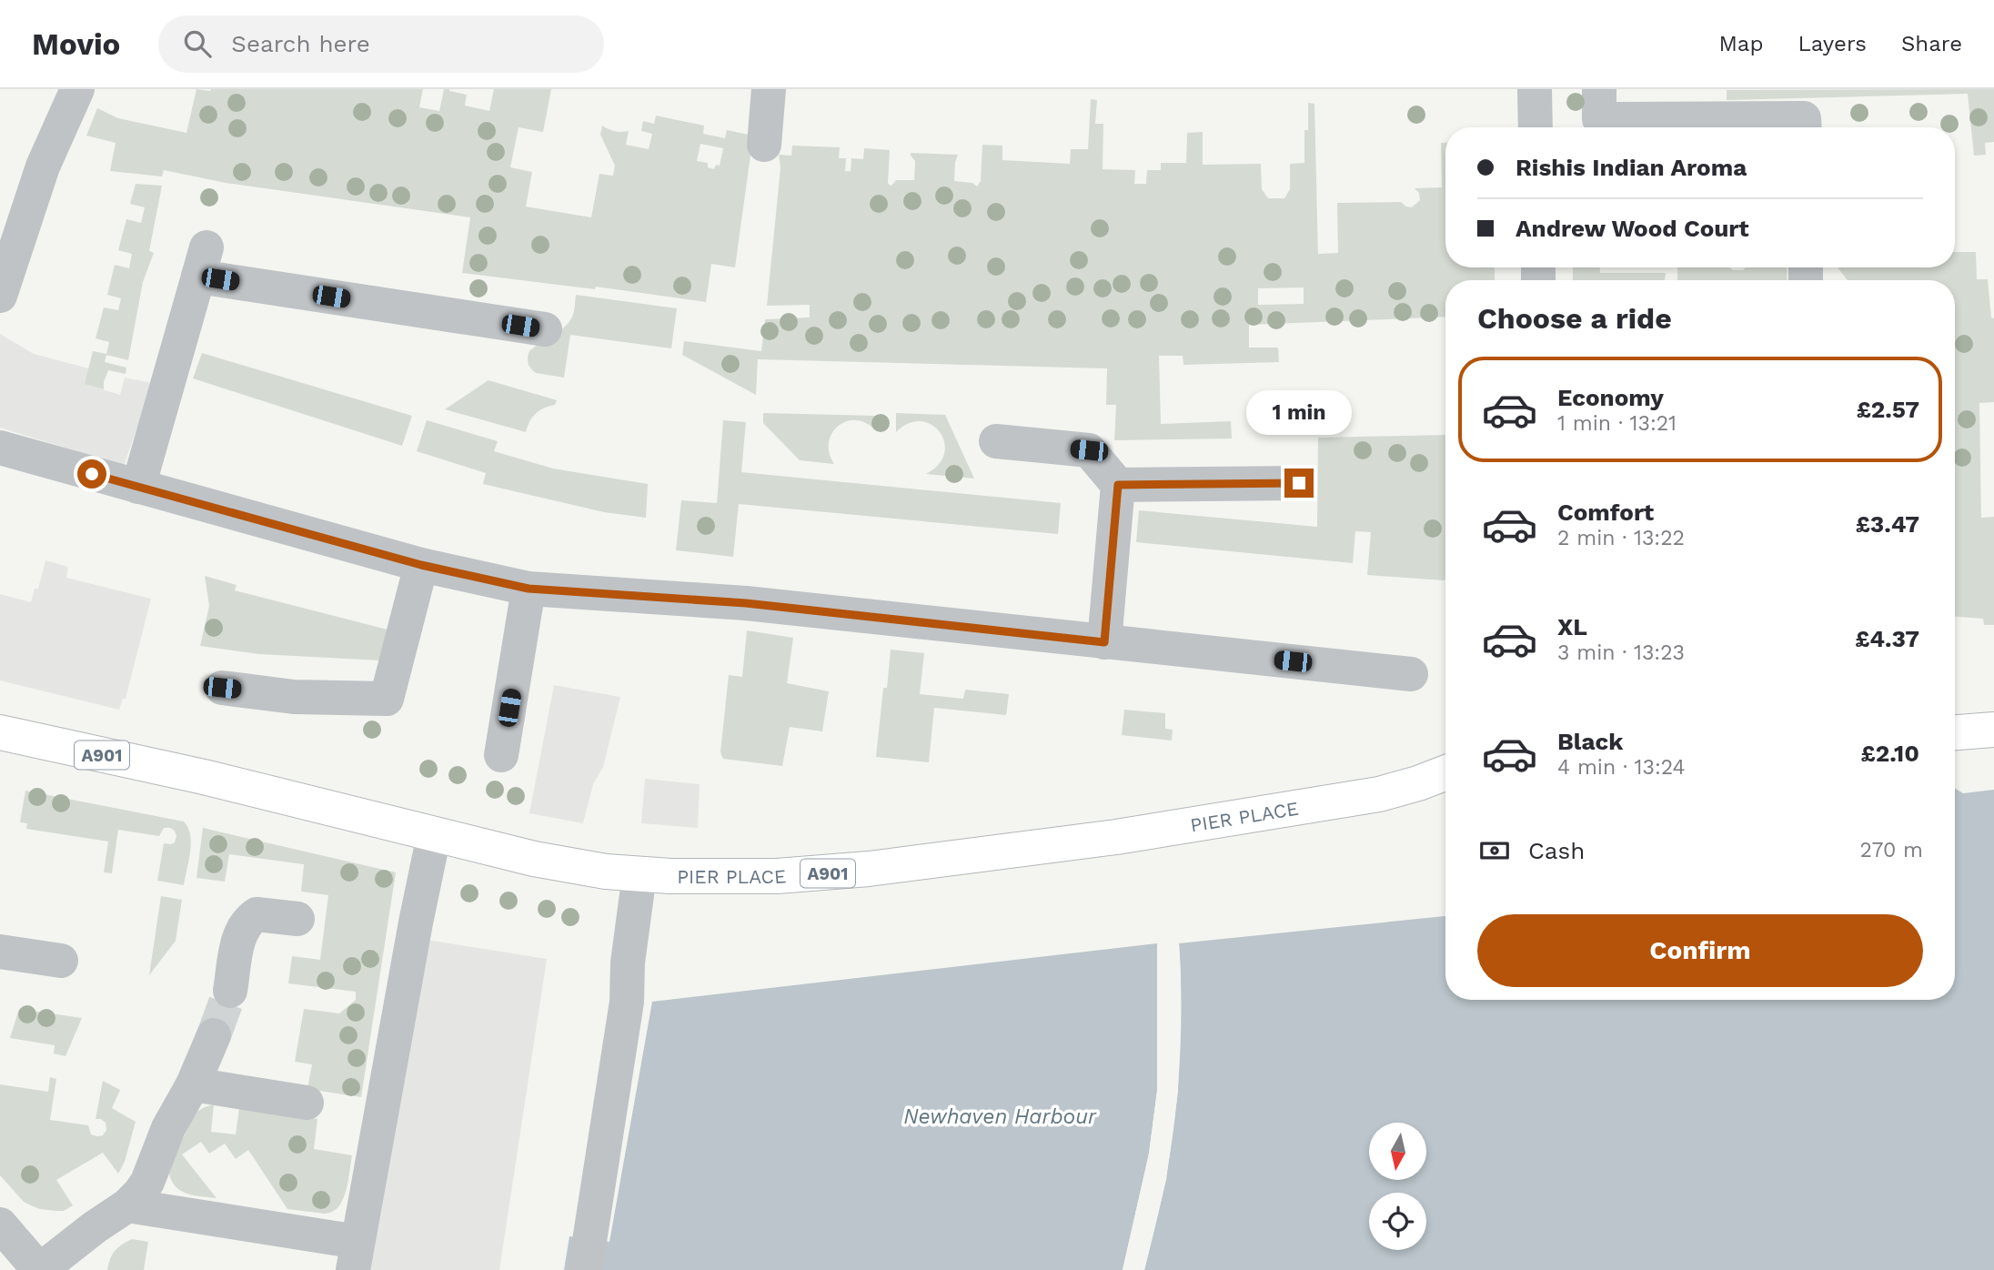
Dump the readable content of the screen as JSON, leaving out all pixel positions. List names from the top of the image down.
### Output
{
  "streets": {
    "main road": ["A901", "PIER PLACE"]
  },
  "water": ["Newhaven Harbour"],
  "north": "bottom",
  "page": {
    "header": "Movio",
    "search": "Search here",
    "nav": ["Map", "Layers", "Share"],
    "banner": ["Rishis Indian Aroma", "Andrew Wood Court"],
    "heading": "Choose a ride",
    "list": [
      {
        "name": "Economy",
        "note": "1 min · 13:21",
        "value": "£2.57"
      },
      {
        "name": "Comfort",
        "note": "2 min · 13:22",
        "value": "£3.47"
      },
      {
        "name": "XL",
        "note": "3 min · 13:23",
        "value": "£4.37"
      },
      {
        "name": "Black",
        "note": "4 min · 13:24",
        "value": "£2.10"
      }
    ],
    "bubble": "1 min",
    "pay": ["Cash", "270 m"],
    "buttons": "Confirm"
  }
}
